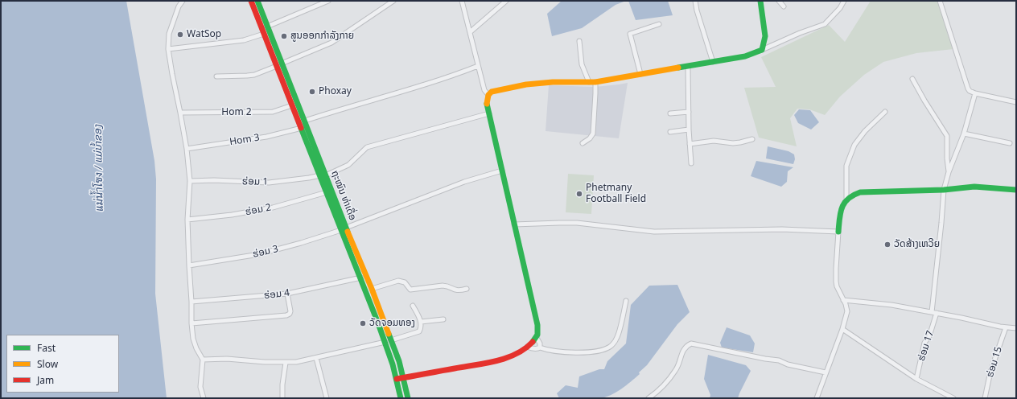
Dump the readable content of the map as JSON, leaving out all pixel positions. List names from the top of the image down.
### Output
{
  "streets": {
    "street": [
      "Hom 2",
      "Hom 3",
      "ຮ່ອມ 1",
      "ຖະໝົນ ທ່າເດື່ອ",
      "ຮ່ອມ 2",
      "ຮ່ອມ 3",
      "ຮ່ອມ 4",
      "ຮ່ອມ 17",
      "ຮ່ອມ 15"
    ]
  },
  "crossings": [
    ["Hom 2", "ຖະໝົນ ທ່າເດື່ອ"],
    ["Hom 3", "ຖະໝົນ ທ່າເດື່ອ"],
    ["ຮ່ອມ 1", "ຖະໝົນ ທ່າເດື່ອ"],
    ["ຖະໝົນ ທ່າເດື່ອ", "ຮ່ອມ 2"],
    ["ຖະໝົນ ທ່າເດື່ອ", "ຮ່ອມ 3"],
    ["ຖະໝົນ ທ່າເດື່ອ", "ຮ່ອມ 4"]
  ],
  "water": ["แม่น้ำโขง / ແມ່ນ້ຳຂອງ"],
  "places": [
    "WatSop",
    "ສູນອອກກຳລັງກາຍ",
    "Phoxay",
    "Phetmany Football Field",
    "ວັດສ້າງເຫວີຍ",
    "ວັດຈອມທອງ"
  ],
  "legend": ["Fast", "Slow", "Jam"]
}
